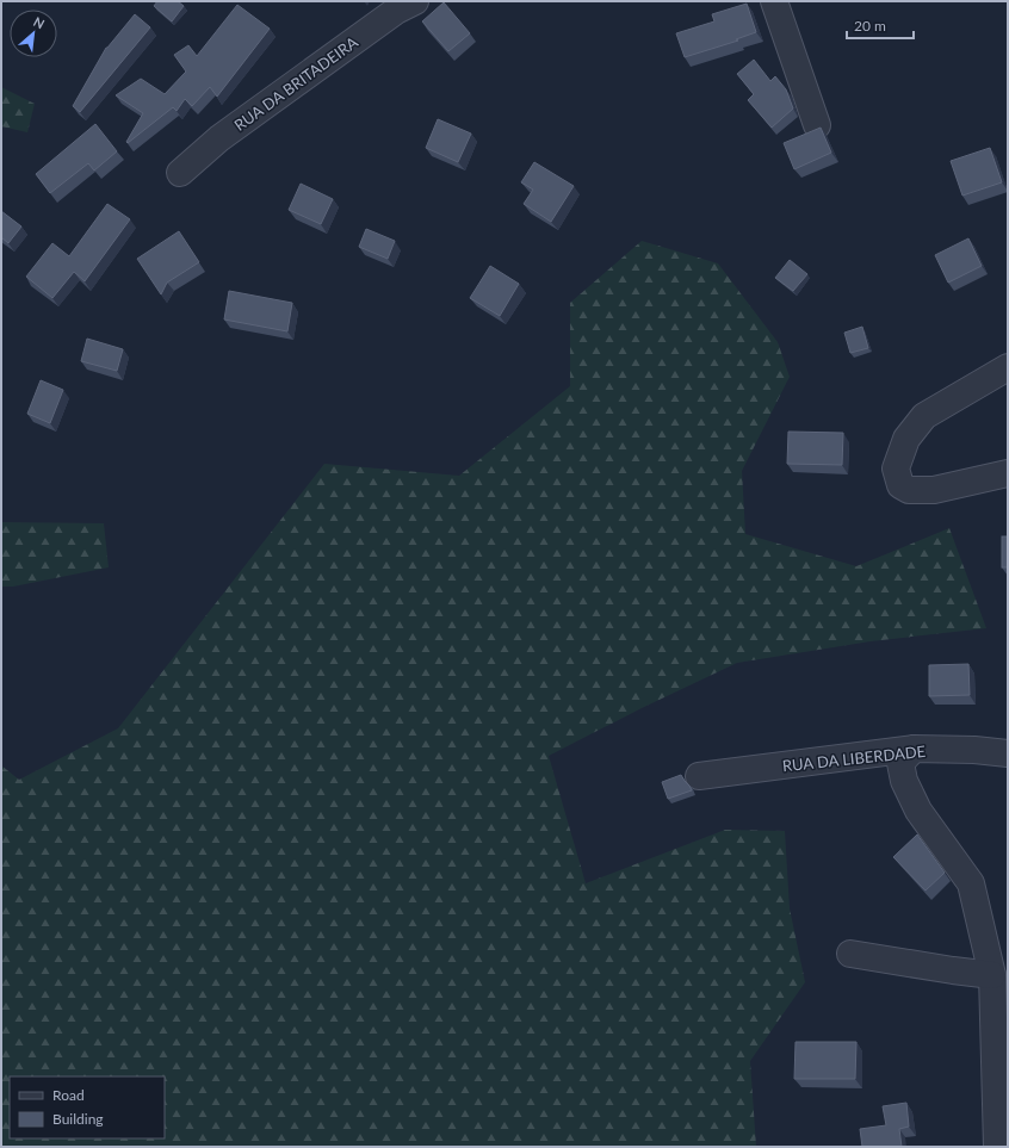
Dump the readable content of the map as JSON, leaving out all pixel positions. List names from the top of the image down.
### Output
{
  "streets": {
    "street": ["RUA DA BRITADEIRA", "RUA DA LIBERDADE"]
  },
  "legend": ["Road", "Building"],
  "scale_bar": "20 m",
  "north": "top right"
}
